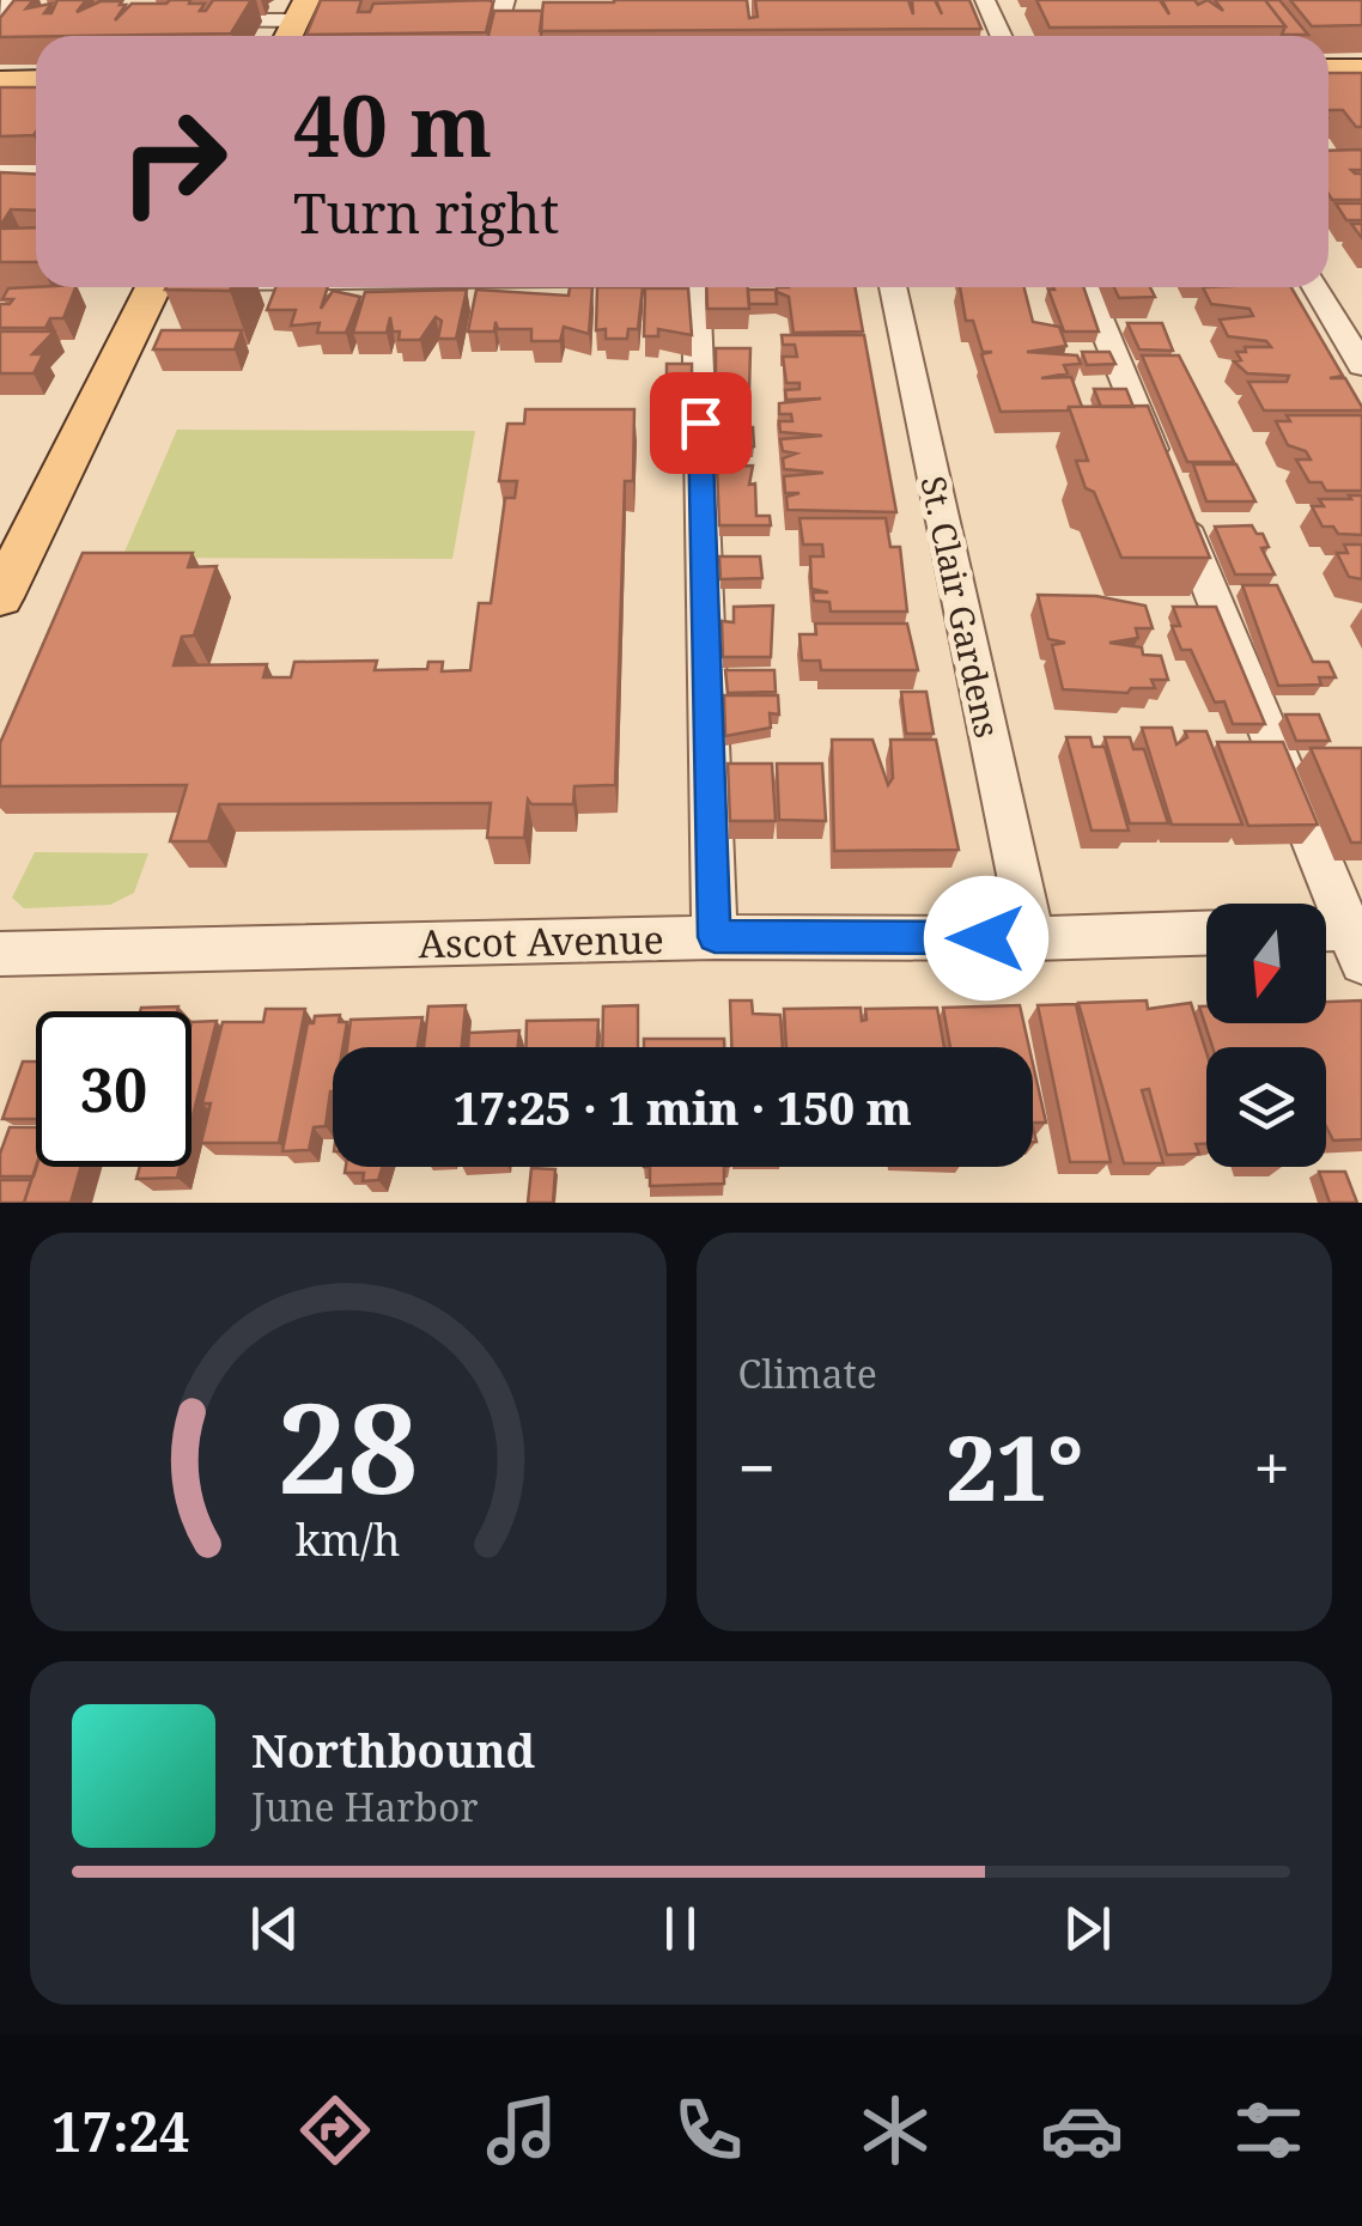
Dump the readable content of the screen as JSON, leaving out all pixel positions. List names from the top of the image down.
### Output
{
  "streets": {
    "street": ["St. Clair Gardens", "Ascot Avenue"]
  },
  "crossings": [
    ["St. Clair Gardens", "Ascot Avenue"]
  ],
  "north": "bottom",
  "page": {
    "turn": ["40 m", "Turn right"],
    "limit": "30",
    "trip": "17:25 · 1 min · 150 m",
    "tile": "Climate",
    "heat": ["−", "21°", "+"],
    "song": ["Northbound", "June Harbor"],
    "tabs": "17:24",
    "gauge": ["28", "km/h"]
  }
}
